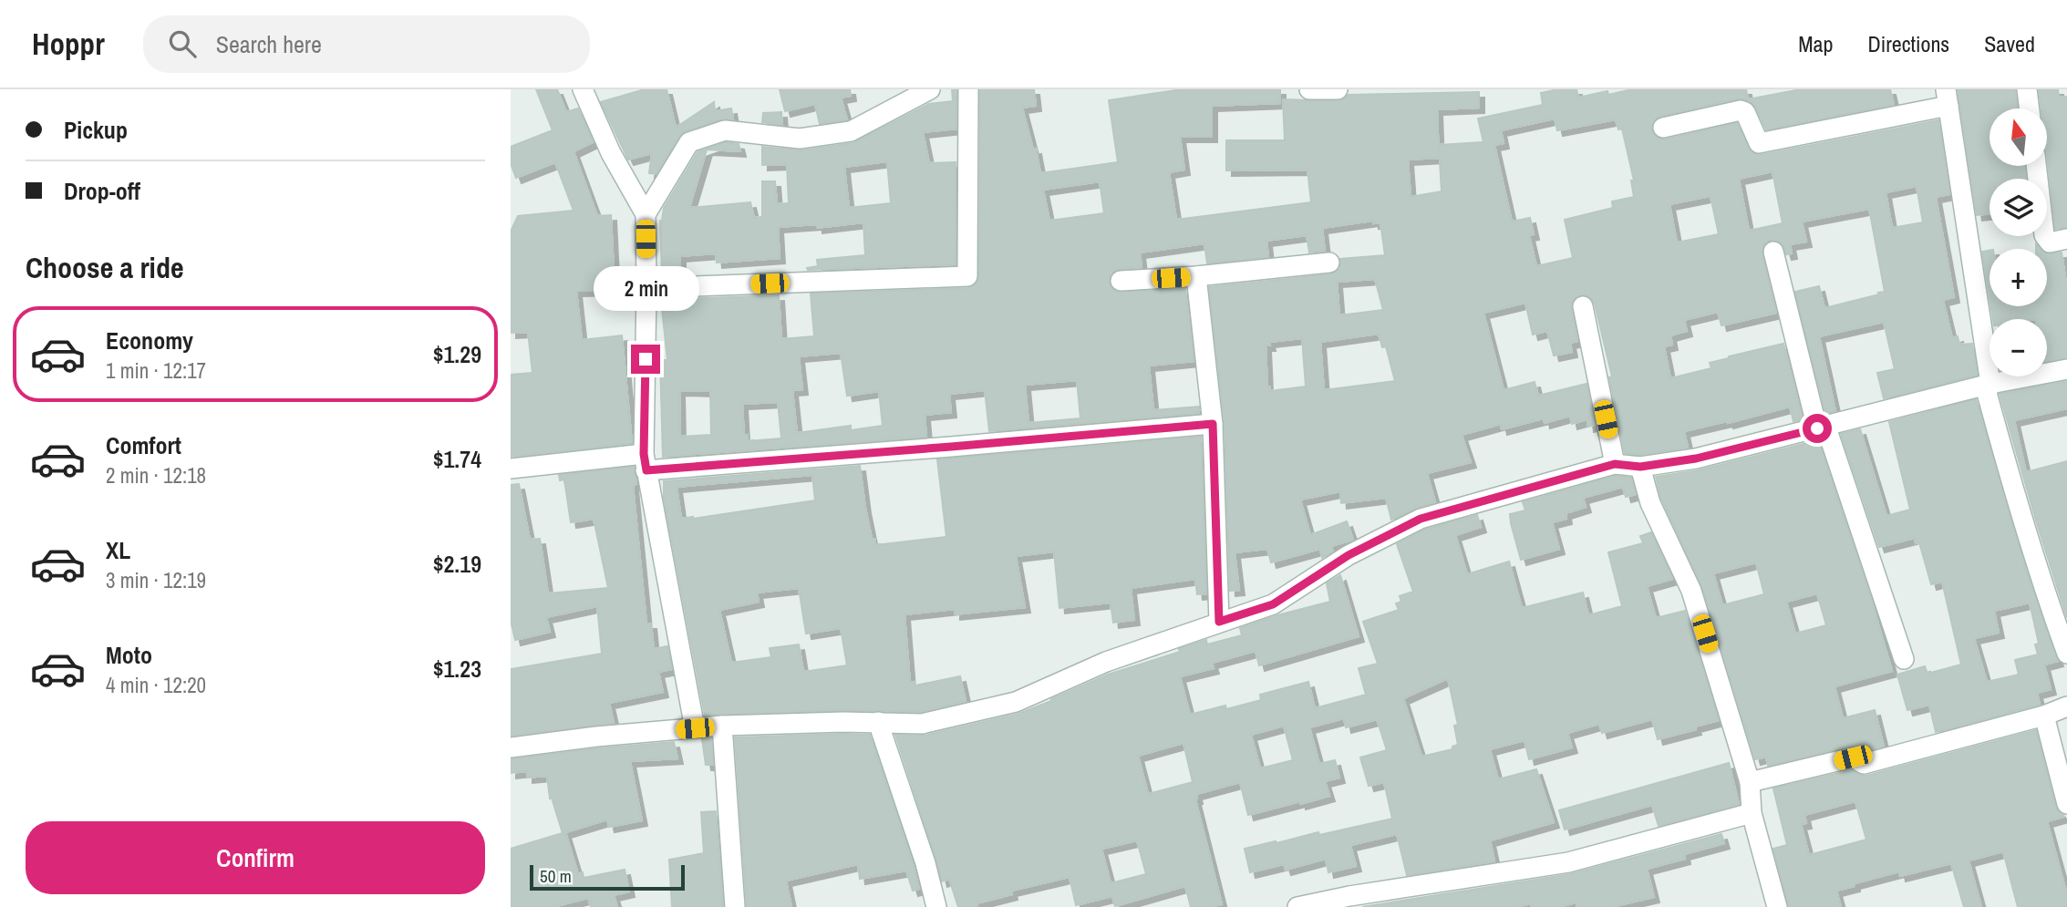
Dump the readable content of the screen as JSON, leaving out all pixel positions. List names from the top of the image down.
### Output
{
  "scale_bar": "50 m",
  "north": "top",
  "page": {
    "header": "Hoppr",
    "search": "Search here",
    "nav": ["Map", "Directions", "Saved"],
    "banner": ["Pickup", "Drop-off"],
    "map_buttons": ["+", "−"],
    "heading": "Choose a ride",
    "bubble": "2 min",
    "list": [
      {
        "name": "Economy",
        "note": "1 min · 12:17",
        "value": "$1.29"
      },
      {
        "name": "Comfort",
        "note": "2 min · 12:18",
        "value": "$1.74"
      },
      {
        "name": "XL",
        "note": "3 min · 12:19",
        "value": "$2.19"
      },
      {
        "name": "Moto",
        "note": "4 min · 12:20",
        "value": "$1.23"
      }
    ],
    "buttons": "Confirm",
    "scale": "50 m"
  }
}
